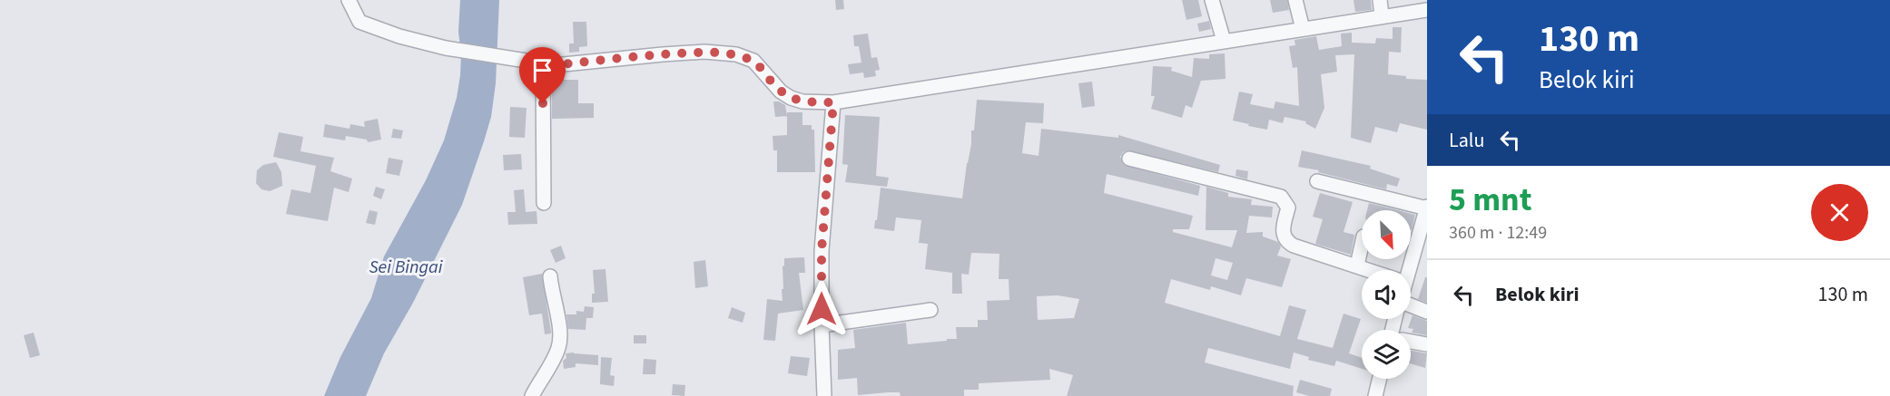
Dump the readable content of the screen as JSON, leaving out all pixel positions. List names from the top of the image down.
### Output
{
  "water": ["Sei Bingai"],
  "north": "bottom right",
  "page": {
    "turn": ["130 m", "Belok kiri"],
    "then": "Lalu",
    "heading": ["5 mnt", "360 m · 12:49"],
    "list": [
      {
        "name": "Belok kiri",
        "value": "130 m"
      }
    ]
  }
}
